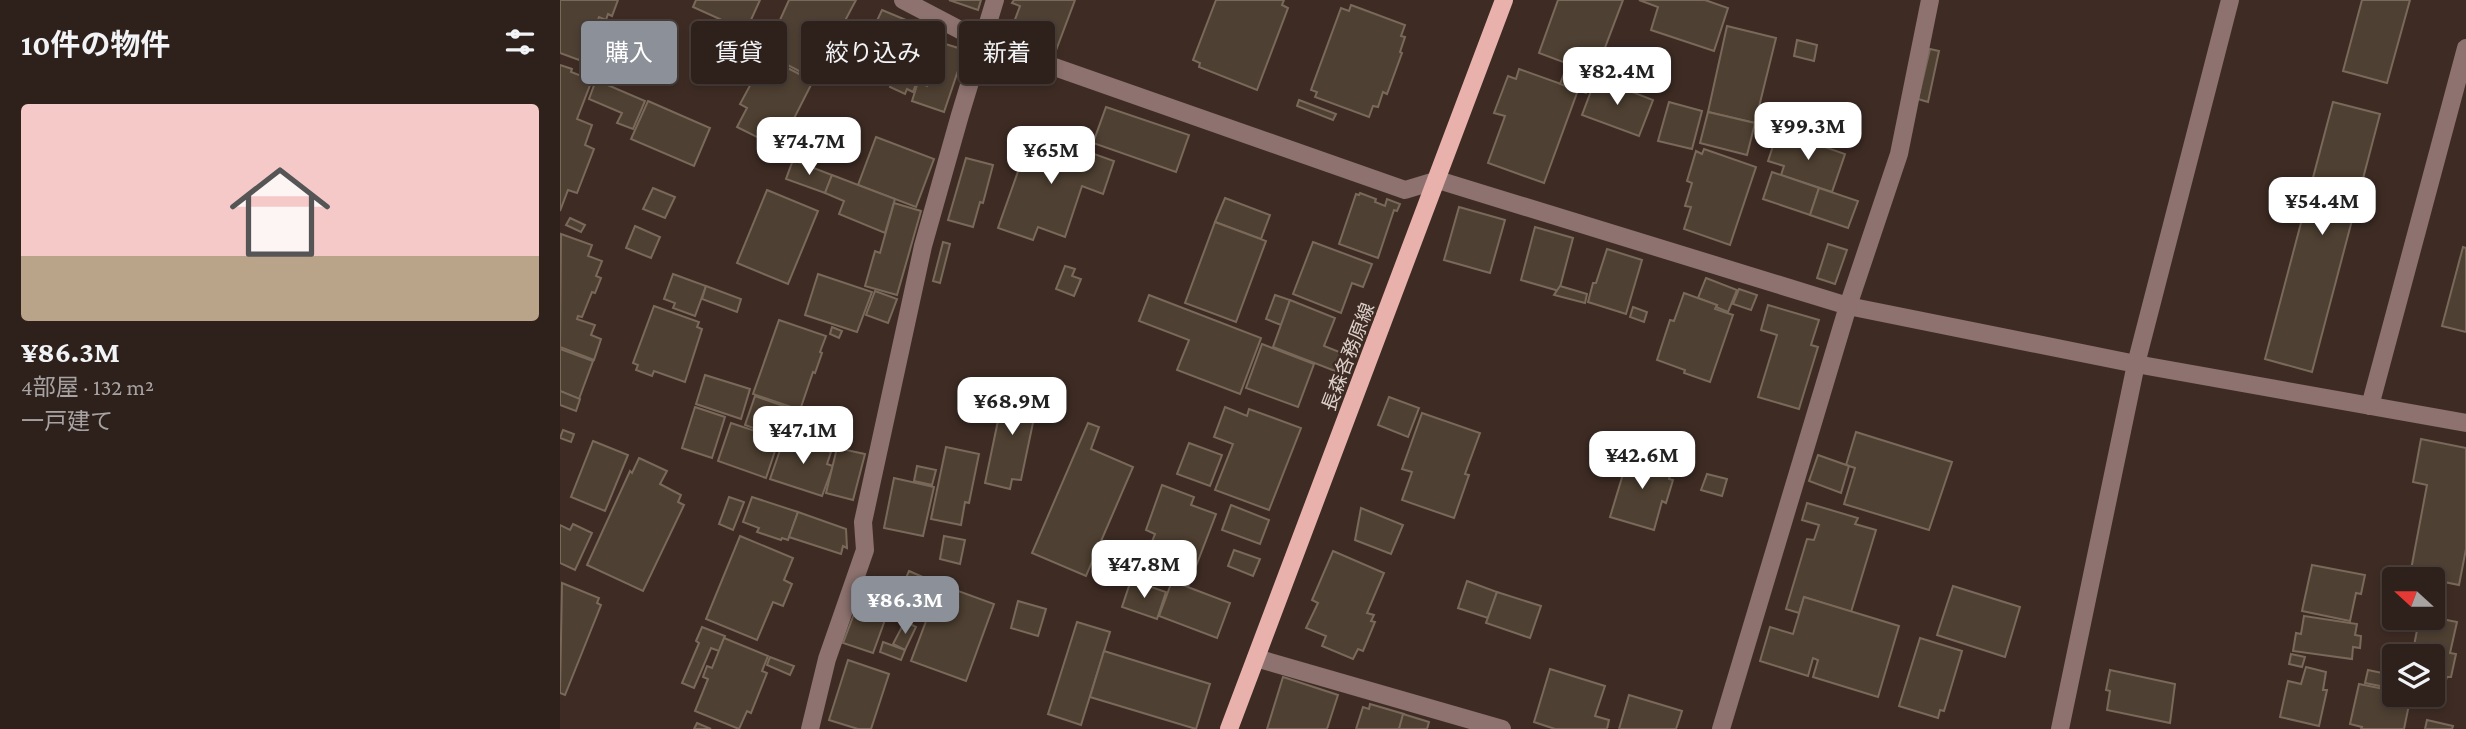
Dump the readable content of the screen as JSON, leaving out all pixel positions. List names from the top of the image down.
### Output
{
  "streets": {
    "main road": ["長森各務原線"]
  },
  "north": "left",
  "page": {
    "heading": "10件の物件",
    "chip": [
      "購入",
      "賃貸",
      "絞り込み",
      "新着"
    ],
    "price": [
      "¥82.4M",
      "¥99.3M",
      "¥74.7M",
      "¥65M",
      "¥54.4M",
      "¥68.9M",
      "¥47.1M",
      "¥42.6M",
      "¥47.8M",
      "¥86.3M"
    ],
    "list": [
      {
        "name": "¥86.3M",
        "note": "4部屋 · 132 m² · 一戸建て"
      }
    ]
  }
}
